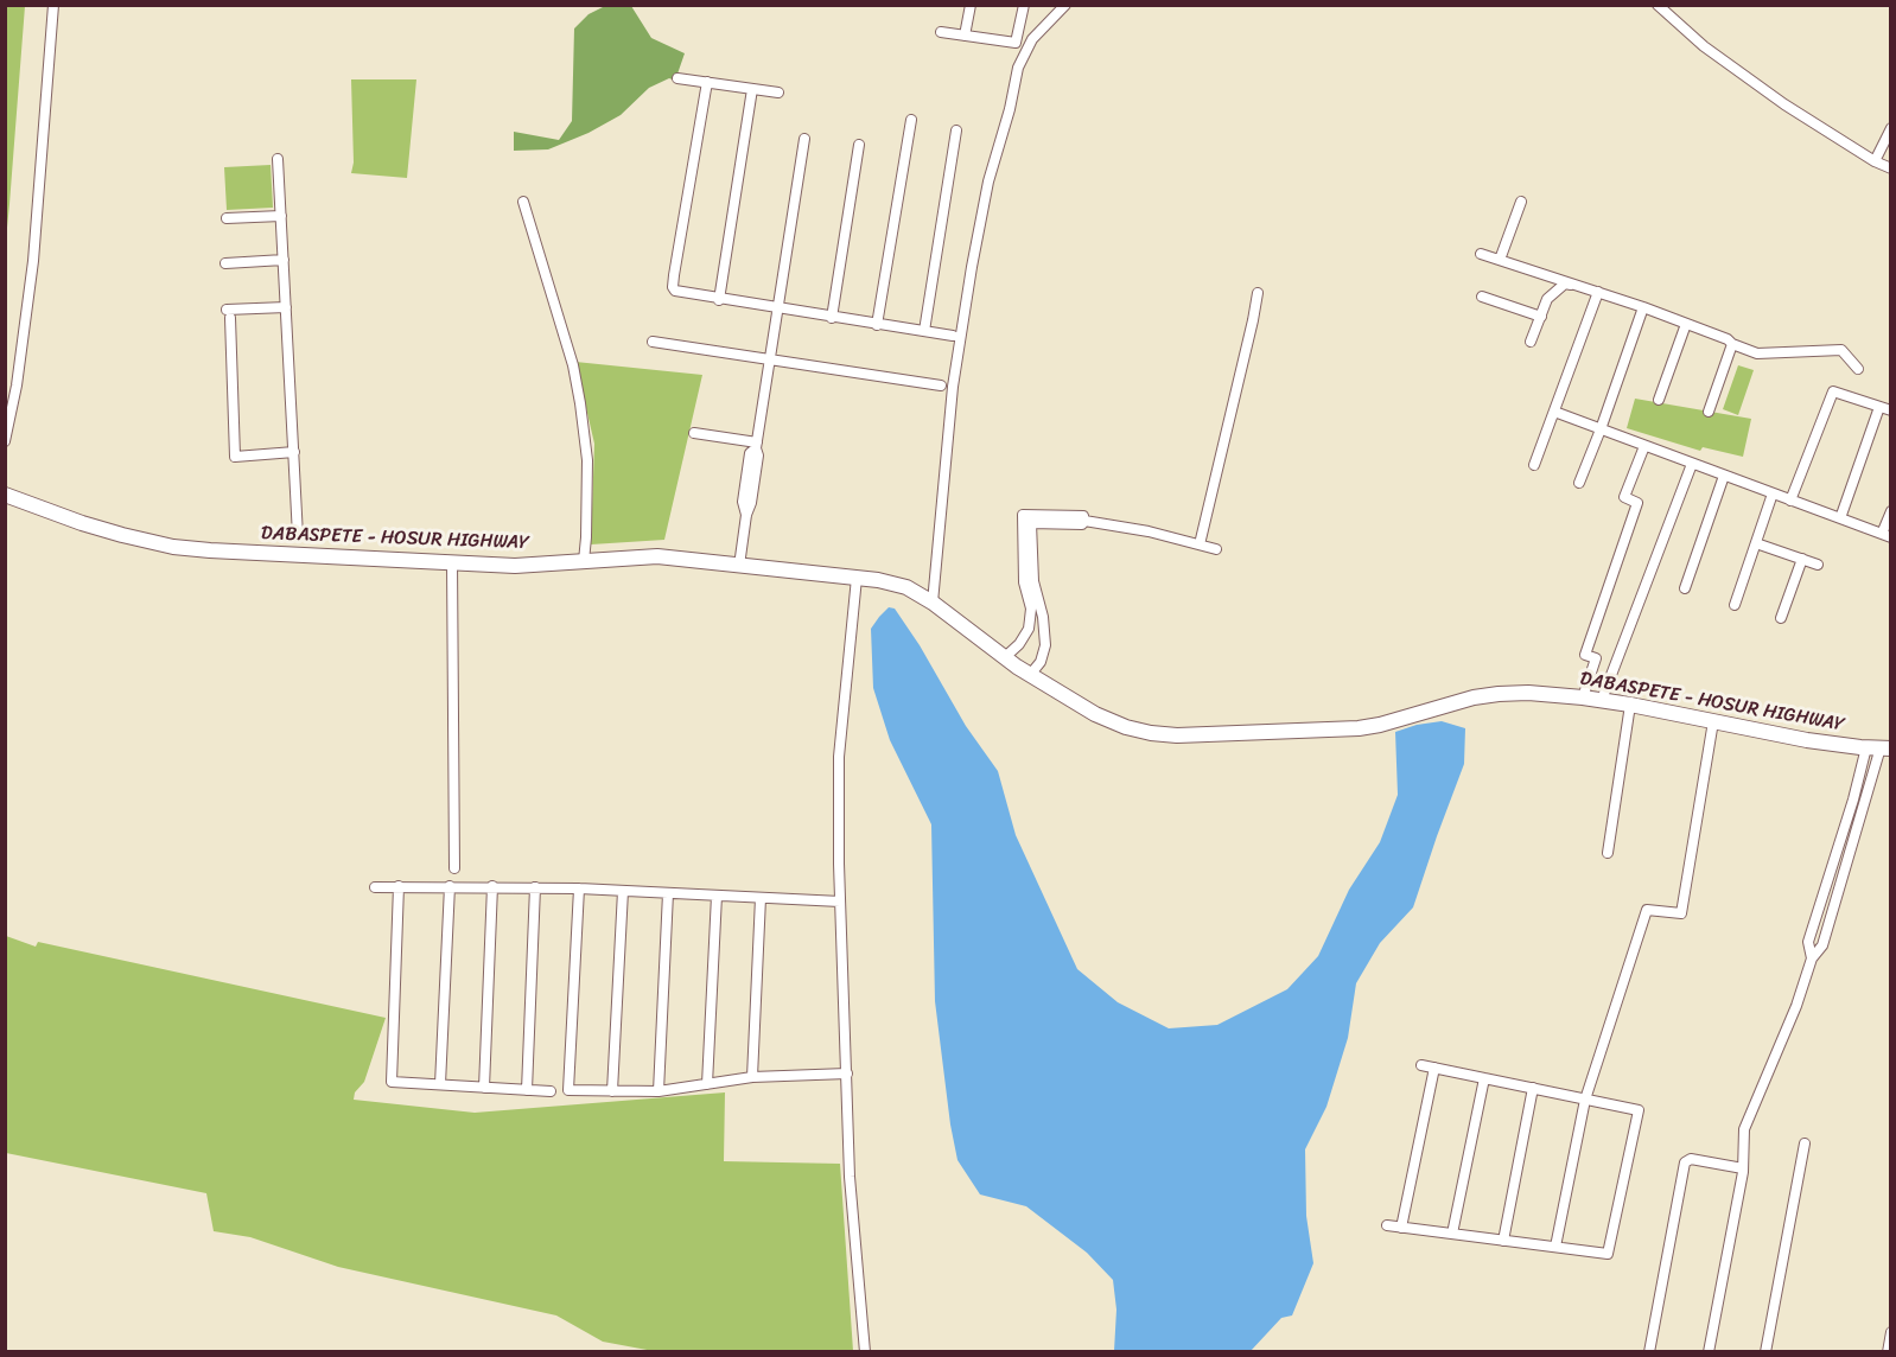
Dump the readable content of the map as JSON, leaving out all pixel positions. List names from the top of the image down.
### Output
{
  "streets": {
    "highway": ["DABASPETE - HOSUR HIGHWAY"]
  }
}
